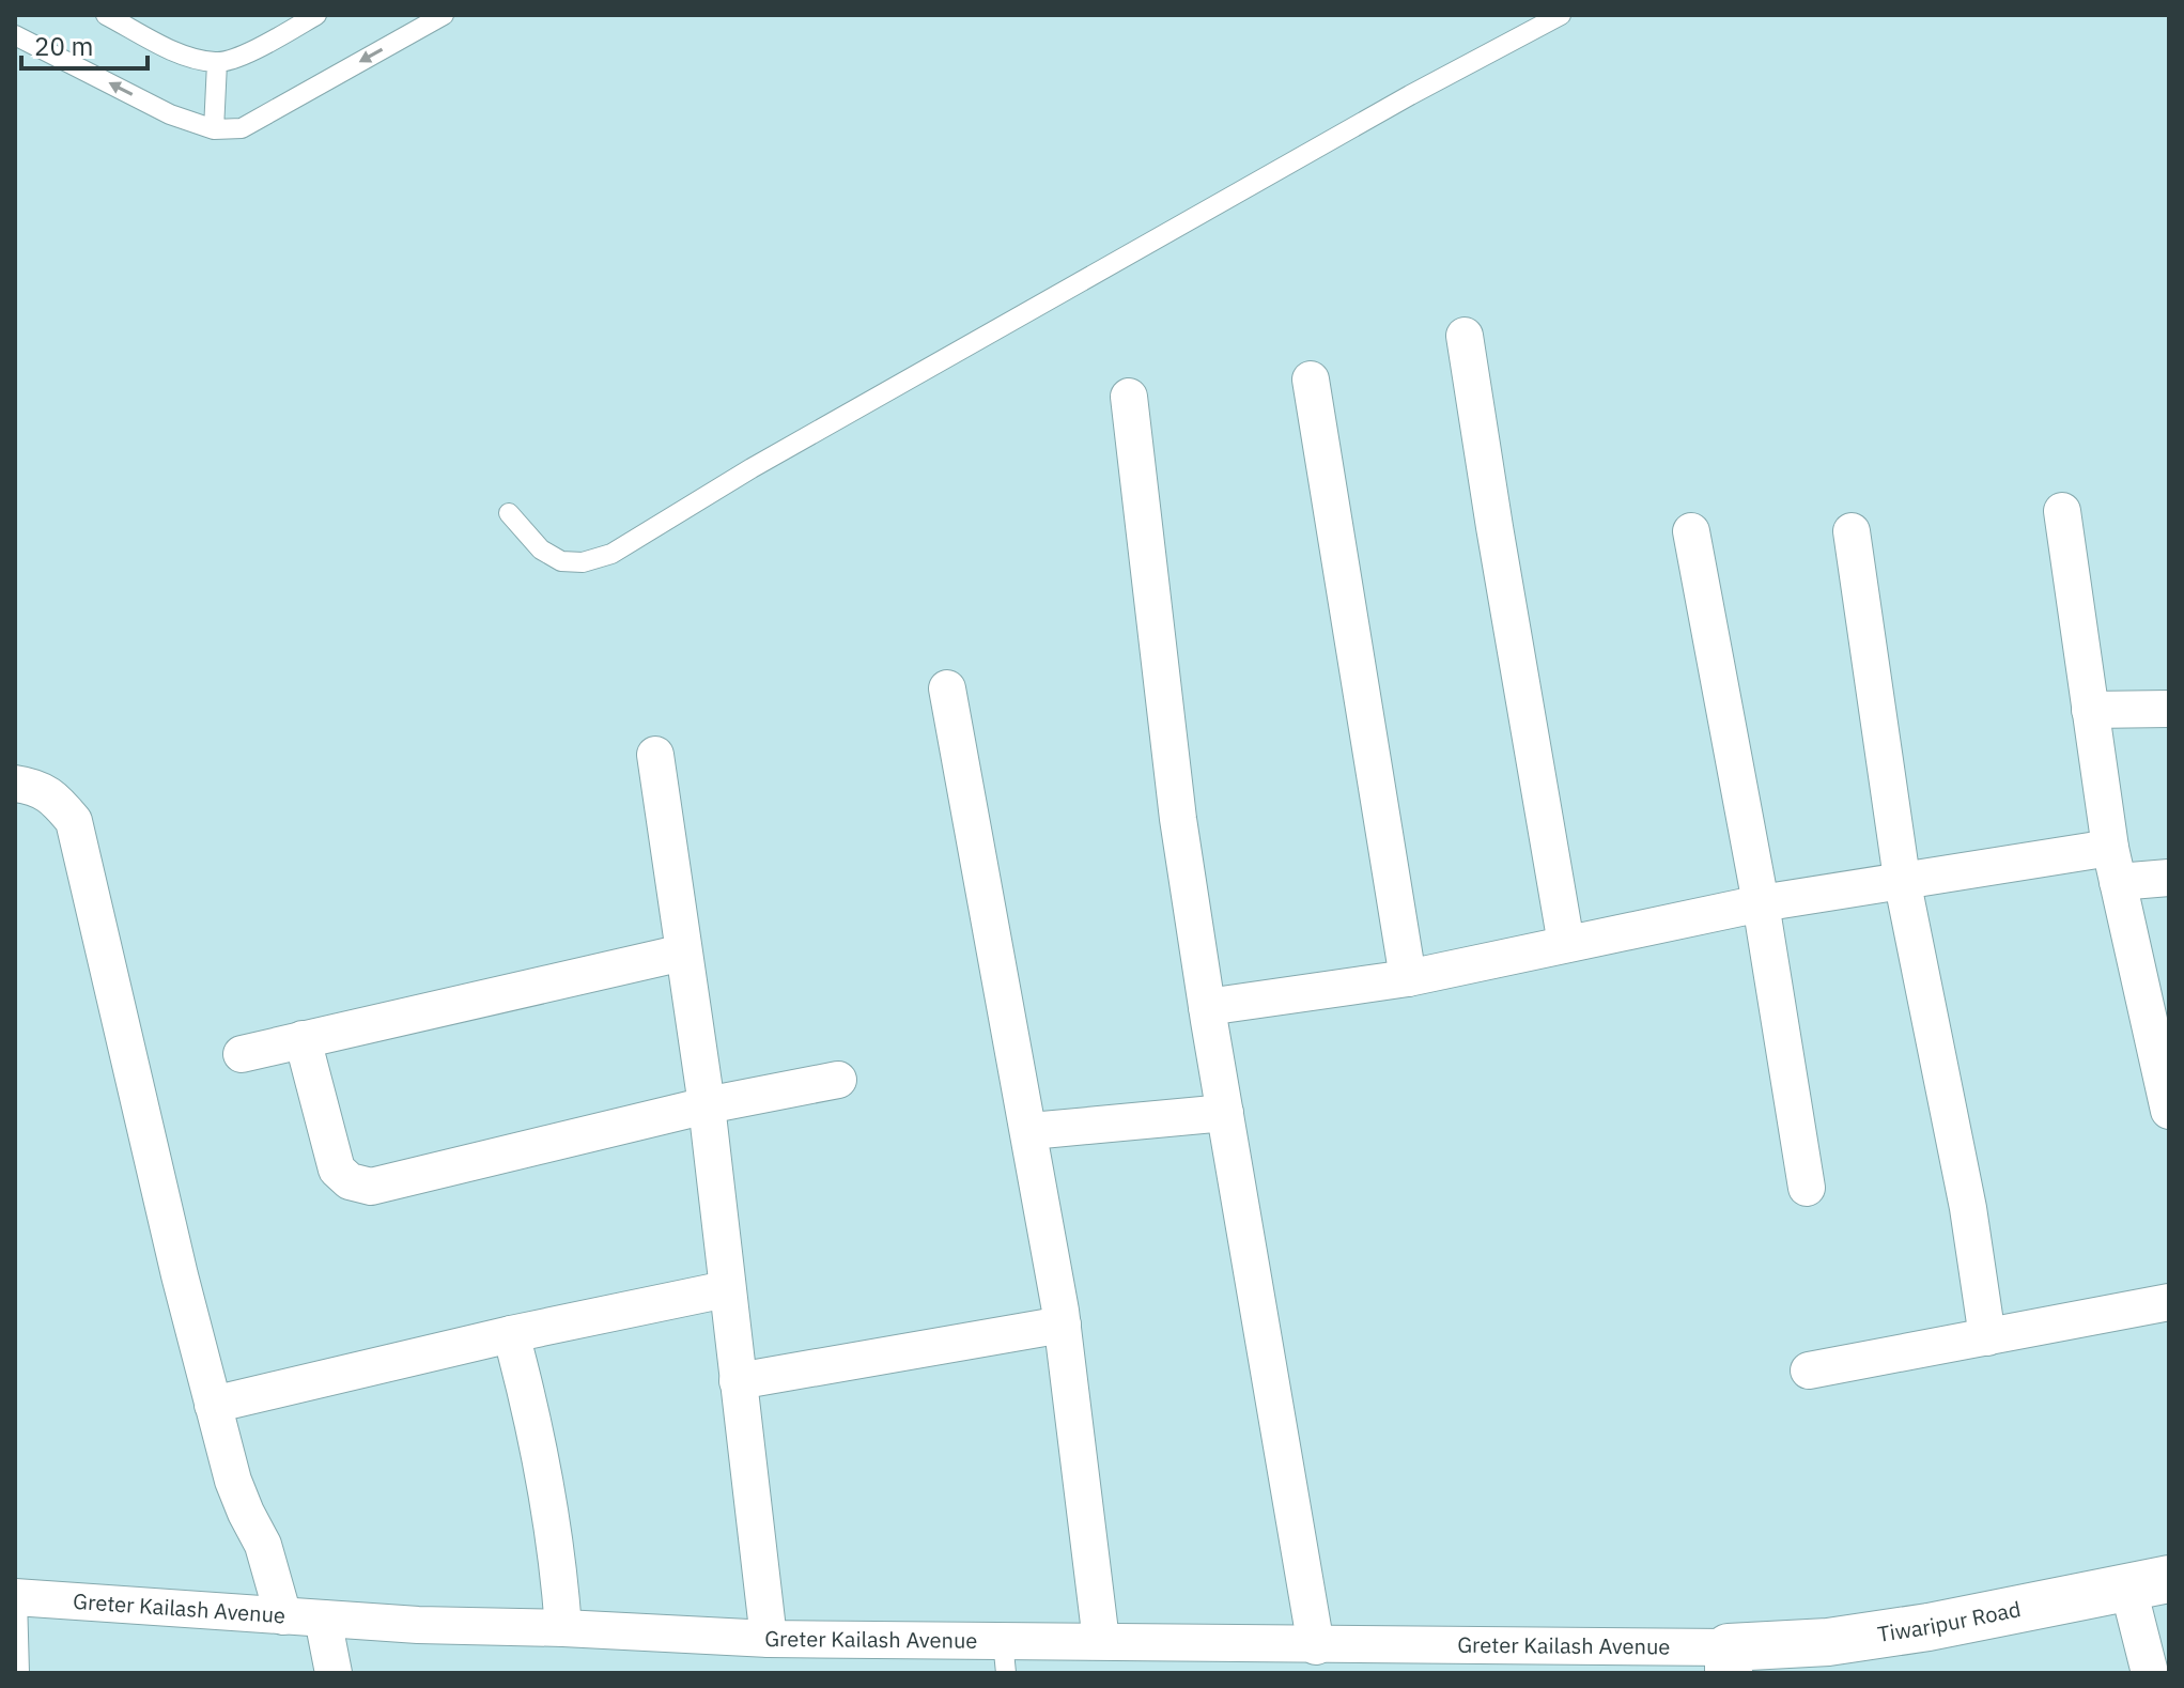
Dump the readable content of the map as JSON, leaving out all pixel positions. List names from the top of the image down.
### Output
{
  "streets": {
    "street": ["Greter Kailash Avenue", "Tiwaripur Road"]
  },
  "crossings": [
    ["Greter Kailash Avenue", "Tiwaripur Road"]
  ],
  "scale_bar": "20 m"
}
